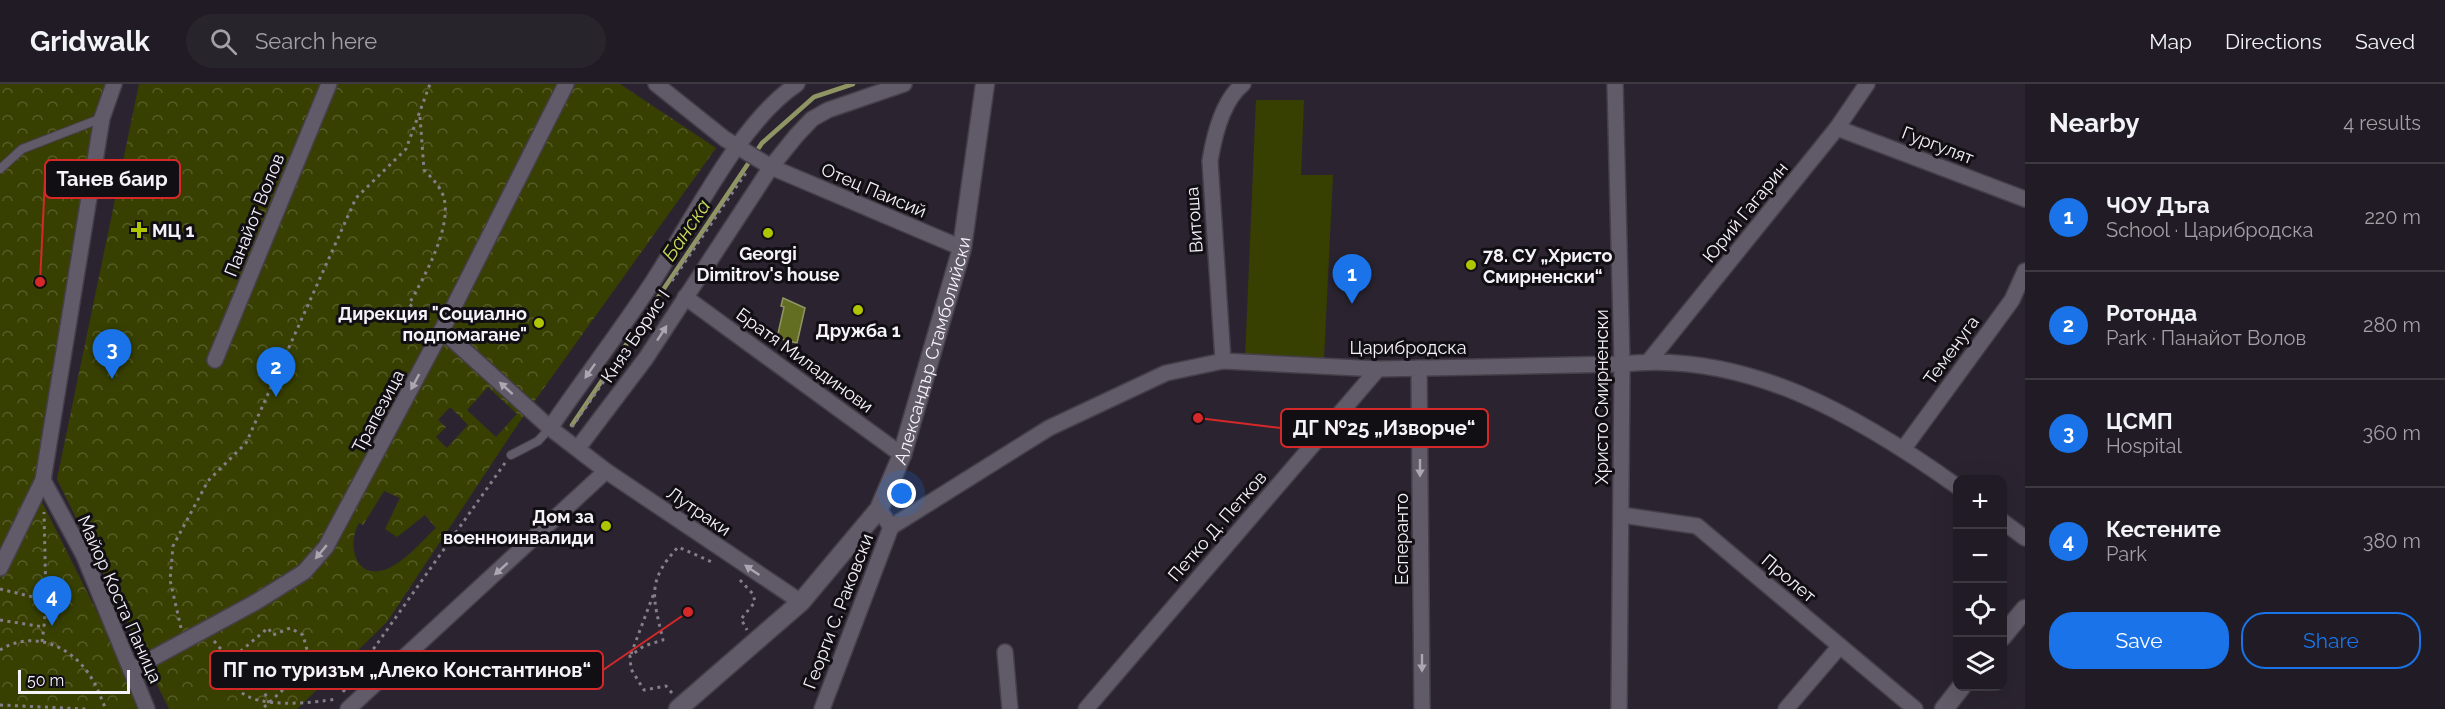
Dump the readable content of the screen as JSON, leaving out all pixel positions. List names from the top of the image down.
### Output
{
  "streets": {
    "street": [
      "Гургулят",
      "Отец Паисий",
      "Юрий Гагарин",
      "Панайот Волов",
      "Витоша",
      "Княз Борис I",
      "Царибродска",
      "Александър Стамболийски",
      "Теменуга",
      "Братя Миладинови",
      "Христо Смирненски",
      "Трапезица",
      "Лутраки",
      "Петко Д. Петков",
      "Есперанто",
      "Пролет",
      "Майор Коста Паница",
      "Георги С. Раковски"
    ]
  },
  "crossings": [
    ["Гургулят", "Юрий Гагарин"],
    ["Отец Паисий", "Княз Борис I"],
    ["Отец Паисий", "Александър Стамболийски"],
    ["Юрий Гагарин", "Царибродска"],
    ["Витоша", "Царибродска"],
    ["Княз Борис I", "Братя Миладинови"],
    ["Княз Борис I", "Лутраки"],
    ["Царибродска", "Теменуга"],
    ["Царибродска", "Христо Смирненски"],
    ["Царибродска", "Петко Д. Петков"],
    ["Царибродска", "Есперанто"],
    ["Царибродска", "Георги С. Раковски"],
    ["Александър Стамболийски", "Братя Миладинови"],
    ["Александър Стамболийски", "Лутраки"],
    ["Христо Смирненски", "Пролет"],
    ["Трапезица", "Лутраки"],
    ["Трапезица", "Майор Коста Паница"]
  ],
  "one_way": ["Трапезица", "Лутраки", "Есперанто"],
  "water": ["Банска"],
  "places": {
    "health": ["МЦ 1"],
    "other": [
      "Georgi Dimitrov's house",
      "78. СУ „Христо Смирненски“",
      "Танев баир",
      "Дружба 1",
      "Дирекция \"Социално подпомагане\"",
      "ДГ №25 „Изворче“",
      "Дом за военноинвалиди",
      "ПГ по туризъм „Алеко Константинов“"
    ]
  },
  "scale_bar": "50 m",
  "page": {
    "header": "Gridwalk",
    "search": "Search here",
    "nav": ["Map", "Directions", "Saved"],
    "heading": ["Nearby", "4 results"],
    "list": [
      {
        "mark": "1",
        "name": "ЧОУ Дъга",
        "note": "School · Царибродска",
        "value": "220 m"
      },
      {
        "mark": "2",
        "name": "Ротонда",
        "note": "Park · Панайот Волов",
        "value": "280 m"
      },
      {
        "mark": "3",
        "name": "ЦСМП",
        "note": "Hospital",
        "value": "360 m"
      },
      {
        "mark": "4",
        "name": "Кестените",
        "note": "Park",
        "value": "380 m"
      }
    ],
    "pins": [
      "1",
      "3",
      "2",
      "4"
    ],
    "map_buttons": ["+", "−"],
    "buttons": ["Save", "Share"],
    "scale": "50 m"
  }
}
